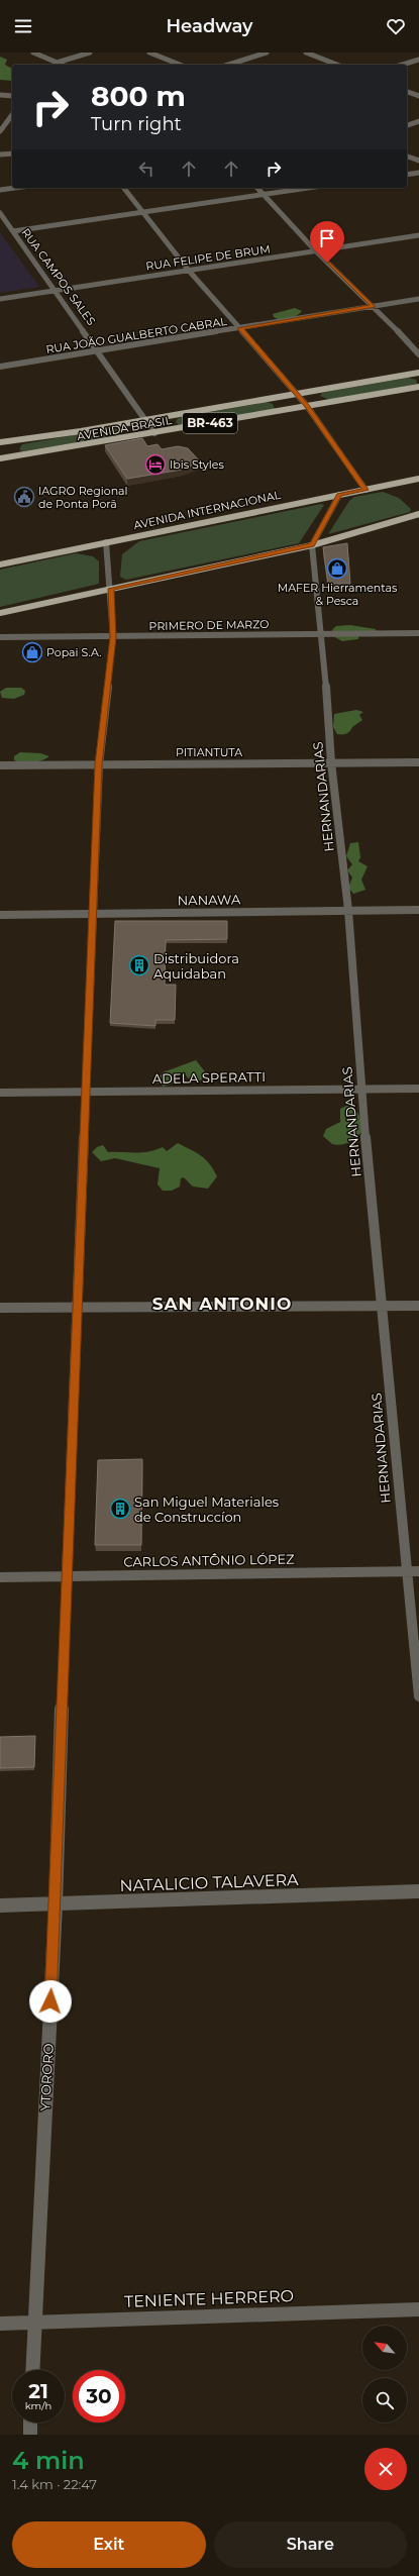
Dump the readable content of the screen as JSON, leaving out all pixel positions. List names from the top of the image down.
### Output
{
  "streets": {
    "main road": ["BR-463", "AVENIDA BRASIL", "AVENIDA INTERNACIONAL"],
    "street": [
      "RUA FELIPE DE BRUM",
      "RUA CAMPOS SALES",
      "RUA JOÃO GUALBERTO CABRAL",
      "PRIMERO DE MARZO",
      "PITIANTUTA",
      "HERNANDARIAS",
      "NANAWA",
      "ADELA SPERATTI",
      "CARLOS ANTÔNIO LÓPEZ",
      "NATALICIO TALAVERA",
      "YTORORO",
      "TENIENTE HERRERO"
    ]
  },
  "crossings": [
    ["RUA FELIPE DE BRUM", "RUA CAMPOS SALES"],
    ["RUA CAMPOS SALES", "RUA JOÃO GUALBERTO CABRAL"],
    ["RUA CAMPOS SALES", "AVENIDA BRASIL"],
    ["AVENIDA INTERNACIONAL", "YTORORO"],
    ["PRIMERO DE MARZO", "HERNANDARIAS"],
    ["PRIMERO DE MARZO", "YTORORO"],
    ["PITIANTUTA", "HERNANDARIAS"],
    ["PITIANTUTA", "YTORORO"],
    ["HERNANDARIAS", "NANAWA"],
    ["HERNANDARIAS", "ADELA SPERATTI"],
    ["HERNANDARIAS", "CARLOS ANTÔNIO LÓPEZ"],
    ["NANAWA", "YTORORO"],
    ["ADELA SPERATTI", "YTORORO"],
    ["CARLOS ANTÔNIO LÓPEZ", "YTORORO"],
    ["NATALICIO TALAVERA", "YTORORO"],
    ["YTORORO", "TENIENTE HERRERO"]
  ],
  "districts": ["SAN ANTONIO"],
  "places": {
    "hotel": ["Ibis Styles"],
    "public building": ["IAGRO Regional de Ponta Porã"],
    "shop": ["MAFER Hierramentas & Pesca", "Popai S.A."],
    "building": ["Distribuidora Aquidaban", "San Miguel Materiales de Construccíon"]
  },
  "north": "top left",
  "page": {
    "header": "Headway",
    "turn": ["800 m", "Turn right"],
    "speed": "21 km/h",
    "limit": "30",
    "heading": ["4 min", "1.4 km · 22:47"],
    "buttons": ["Exit", "Share"]
  }
}
